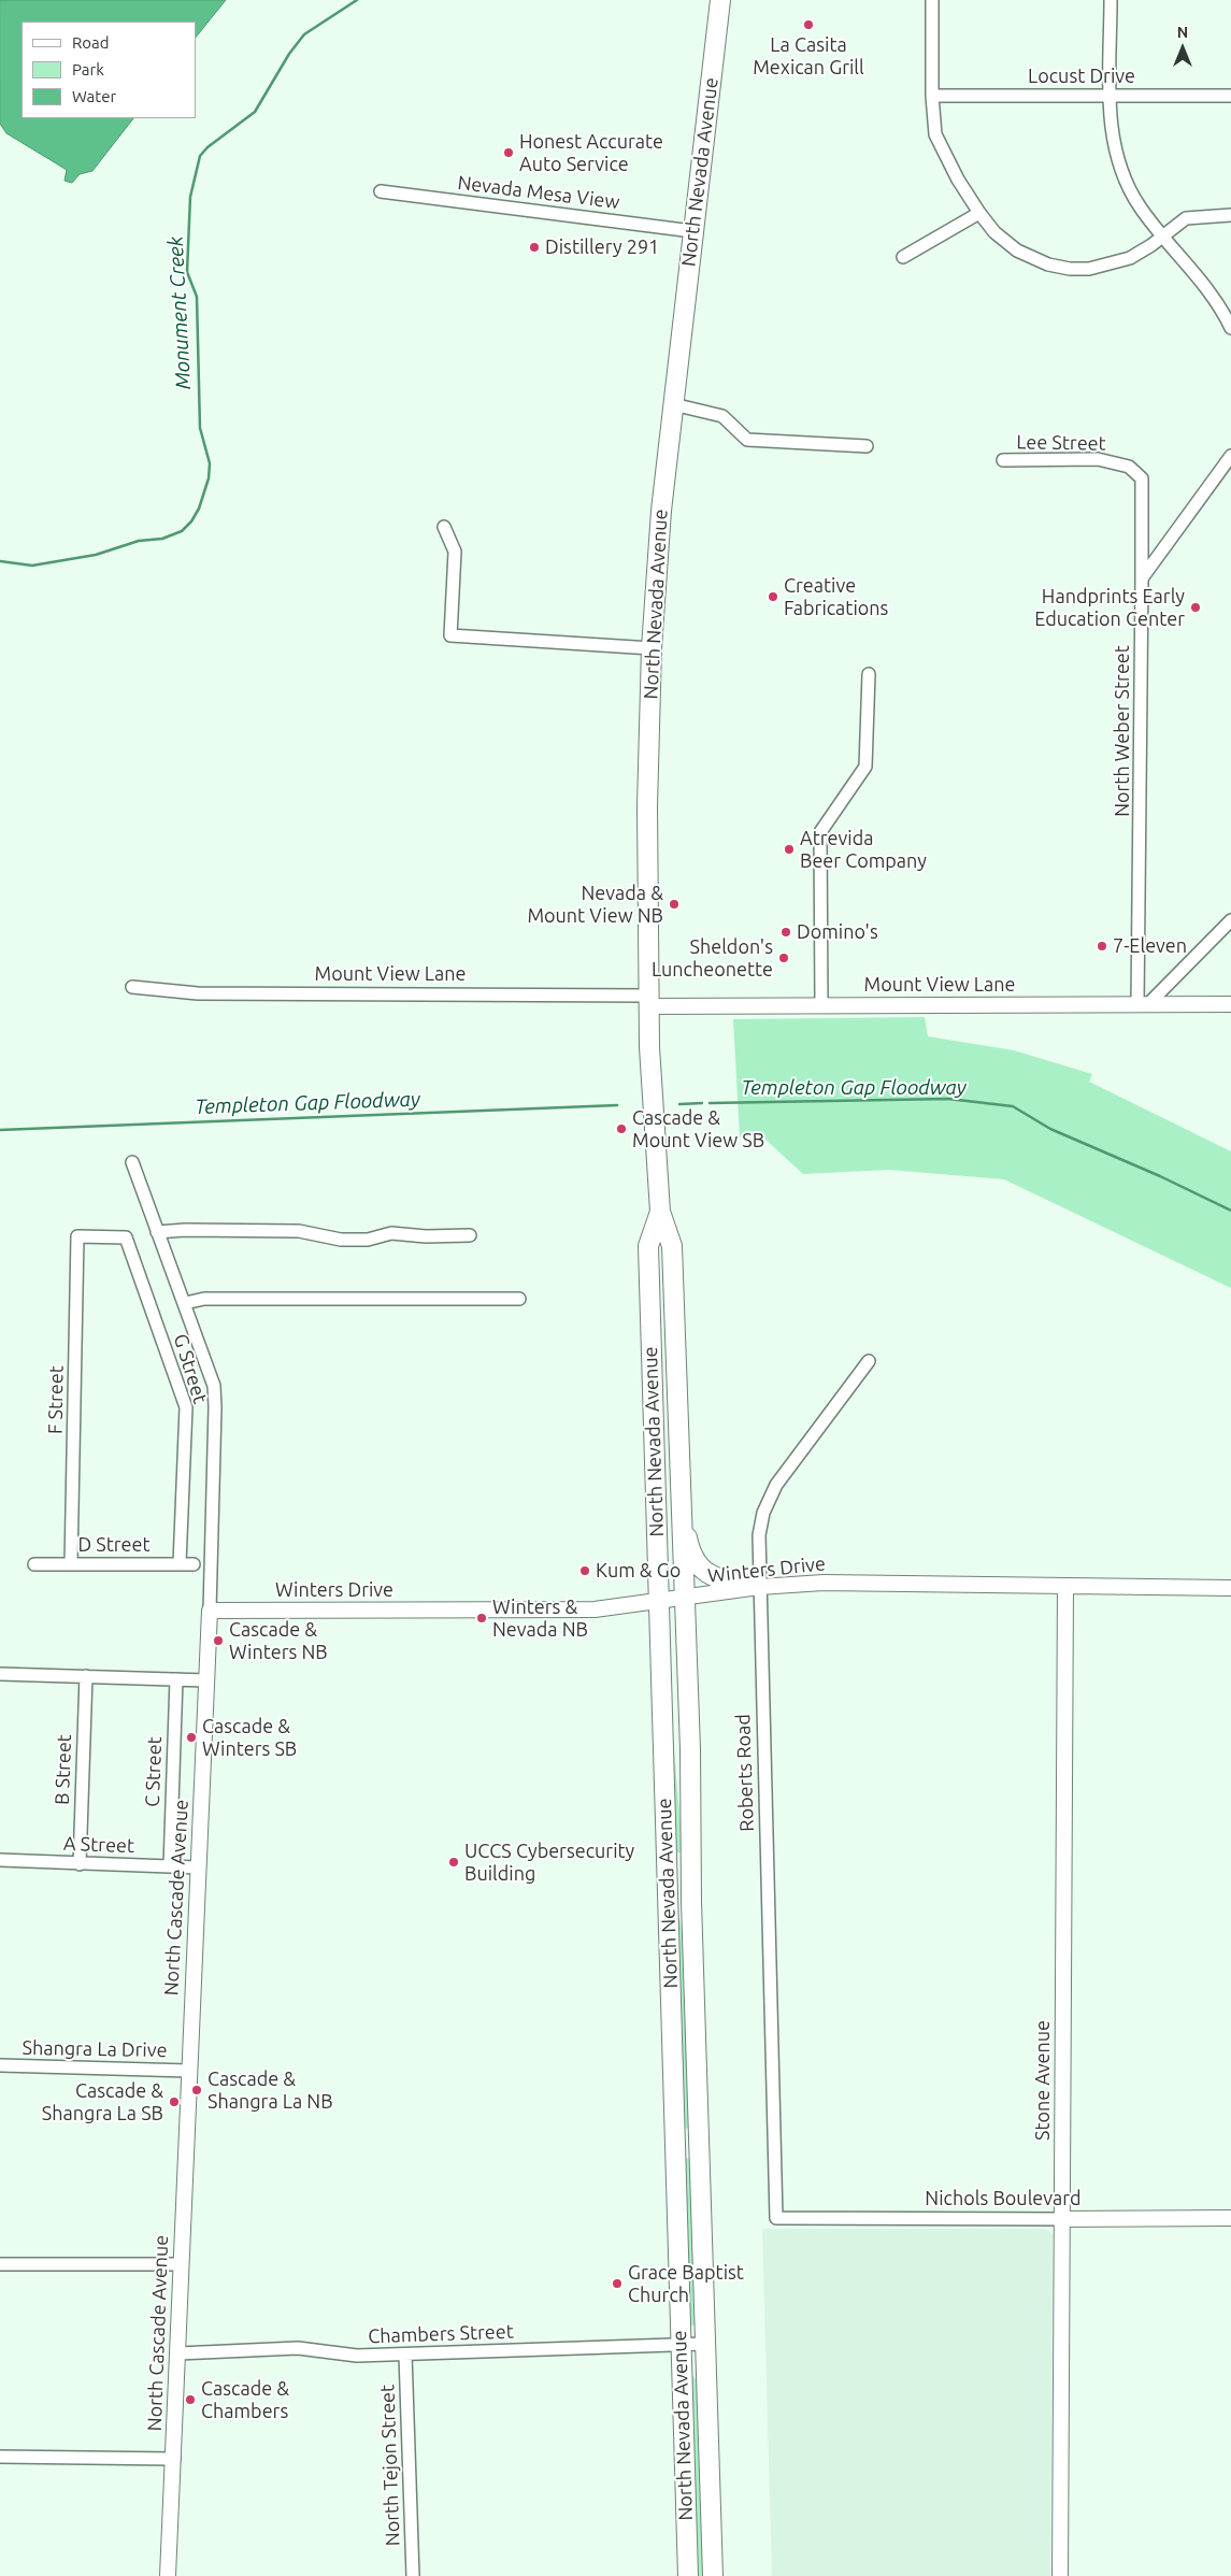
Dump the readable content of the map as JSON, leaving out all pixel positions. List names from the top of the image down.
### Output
{
  "streets": {
    "main road": ["North Nevada Avenue"],
    "street": [
      "Locust Drive",
      "Nevada Mesa View",
      "Lee Street",
      "North Weber Street",
      "Mount View Lane",
      "G Street",
      "F Street",
      "D Street",
      "Winters Drive",
      "B Street",
      "C Street",
      "Roberts Road",
      "A Street",
      "North Cascade Avenue",
      "Shangra La Drive",
      "Stone Avenue",
      "Nichols Boulevard",
      "Chambers Street",
      "North Tejon Street"
    ]
  },
  "crossings": [
    ["North Nevada Avenue", "Nevada Mesa View"],
    ["North Nevada Avenue", "Mount View Lane"],
    ["North Nevada Avenue", "Winters Drive"],
    ["North Nevada Avenue", "Chambers Street"],
    ["Lee Street", "North Weber Street"],
    ["North Weber Street", "Mount View Lane"],
    ["G Street", "F Street"],
    ["G Street", "D Street"],
    ["F Street", "D Street"],
    ["D Street", "North Cascade Avenue"],
    ["Winters Drive", "Roberts Road"],
    ["Winters Drive", "North Cascade Avenue"],
    ["Winters Drive", "Stone Avenue"],
    ["B Street", "A Street"],
    ["C Street", "A Street"],
    ["Roberts Road", "Nichols Boulevard"],
    ["A Street", "North Cascade Avenue"],
    ["North Cascade Avenue", "Shangra La Drive"],
    ["North Cascade Avenue", "Chambers Street"],
    ["Stone Avenue", "Nichols Boulevard"],
    ["Chambers Street", "North Tejon Street"]
  ],
  "water": ["Monument Creek", "Templeton Gap Floodway"],
  "places": [
    "La Casita Mexican Grill",
    "Honest Accurate Auto Service",
    "Distillery 291",
    "Creative Fabrications",
    "Handprints Early Education Center",
    "Atrevida Beer Company",
    "Nevada & Mount View NB",
    "Domino's",
    "7-Eleven",
    "Sheldon's Luncheonette",
    "Cascade & Mount View SB",
    "Kum & Go",
    "Winters & Nevada NB",
    "Cascade & Winters NB",
    "Cascade & Winters SB",
    "UCCS Cybersecurity Building",
    "Cascade & Shangra La NB",
    "Cascade & Shangra La SB",
    "Grace Baptist Church",
    "Cascade & Chambers"
  ],
  "legend": ["Road", "Park", "Water"],
  "north": "top"
}
